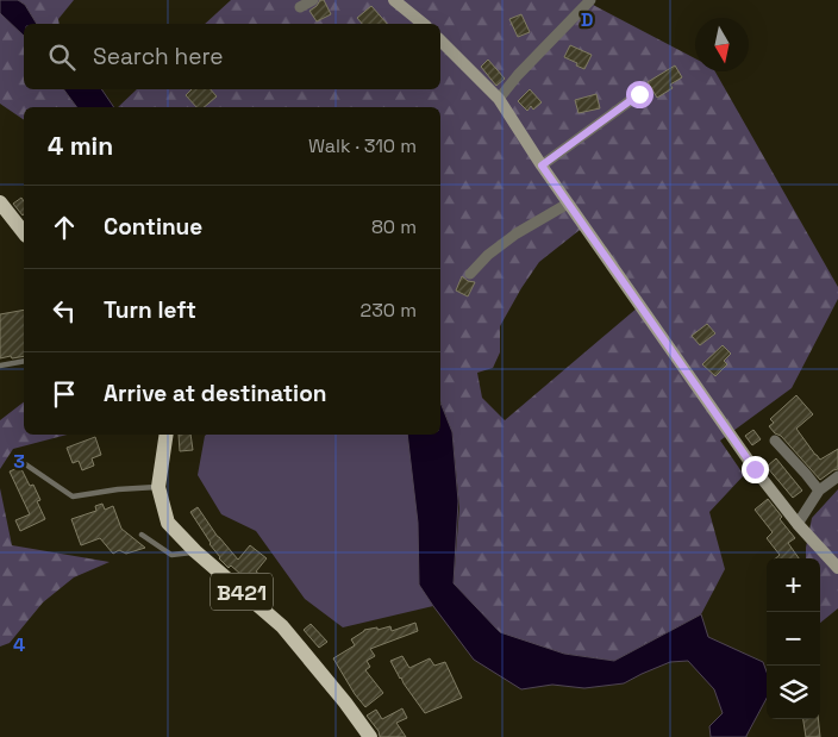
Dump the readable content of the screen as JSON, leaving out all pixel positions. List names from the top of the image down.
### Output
{
  "streets": {
    "main road": ["B421"]
  },
  "north": "bottom",
  "page": {
    "search": "Search here",
    "heading": ["4 min", "Walk · 310 m"],
    "list": [
      ["Continue", "80 m"],
      ["Turn left", "230 m"],
      "Arrive at destination"
    ],
    "map_buttons": ["+", "−"]
  },
  "grid": {
    "columns": ["D"],
    "rows": ["3", "4"]
  }
}
